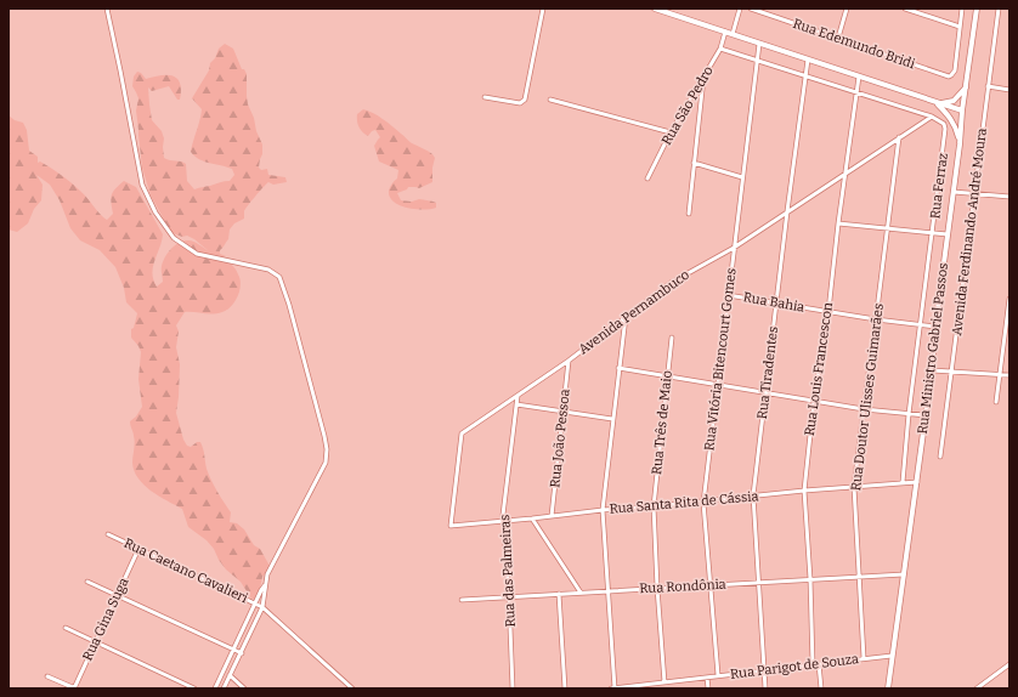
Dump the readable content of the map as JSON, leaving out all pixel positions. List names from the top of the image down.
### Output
{
  "streets": {
    "main road": ["Rua Ministro Gabriel Passos"],
    "street": [
      "Rua Edemundo Bridi",
      "Rua São Pedro",
      "Rua Ferraz",
      "Avenida Ferdinando André Moura",
      "Rua Bahia",
      "Avenida Pernambuco",
      "Rua Vitória Bitencourt Gomes",
      "Rua Louis Francescon",
      "Rua Tiradentes",
      "Rua Doutor Ulisses Guimarães",
      "Rua Três de Maio",
      "Rua João Pessoa",
      "Rua Santa Rita de Cássia",
      "Rua Caetano Cavalieri",
      "Rua das Palmeiras",
      "Rua Rondônia",
      "Rua Gina Suga",
      "Rua Parigot de Souza"
    ]
  },
  "crossings": [
    ["Rua Ferraz", "Rua Bahia"],
    ["Rua Ferraz", "Avenida Pernambuco"],
    ["Rua Ferraz", "Rua Santa Rita de Cássia"],
    ["Rua Bahia", "Rua Ministro Gabriel Passos"],
    ["Rua Bahia", "Rua Vitória Bitencourt Gomes"],
    ["Rua Bahia", "Rua Louis Francescon"],
    ["Rua Bahia", "Rua Tiradentes"],
    ["Rua Bahia", "Rua Doutor Ulisses Guimarães"],
    ["Avenida Pernambuco", "Rua Vitória Bitencourt Gomes"],
    ["Avenida Pernambuco", "Rua Louis Francescon"],
    ["Avenida Pernambuco", "Rua Tiradentes"],
    ["Avenida Pernambuco", "Rua Doutor Ulisses Guimarães"],
    ["Avenida Pernambuco", "Rua João Pessoa"],
    ["Avenida Pernambuco", "Rua Santa Rita de Cássia"],
    ["Avenida Pernambuco", "Rua das Palmeiras"],
    ["Rua Ministro Gabriel Passos", "Rua Santa Rita de Cássia"],
    ["Rua Ministro Gabriel Passos", "Rua Rondônia"],
    ["Rua Ministro Gabriel Passos", "Rua Parigot de Souza"],
    ["Rua Vitória Bitencourt Gomes", "Rua Santa Rita de Cássia"],
    ["Rua Vitória Bitencourt Gomes", "Rua Rondônia"],
    ["Rua Vitória Bitencourt Gomes", "Rua Parigot de Souza"],
    ["Rua Louis Francescon", "Rua Santa Rita de Cássia"],
    ["Rua Louis Francescon", "Rua Rondônia"],
    ["Rua Louis Francescon", "Rua Parigot de Souza"],
    ["Rua Tiradentes", "Rua Santa Rita de Cássia"],
    ["Rua Tiradentes", "Rua Rondônia"],
    ["Rua Tiradentes", "Rua Parigot de Souza"],
    ["Rua Doutor Ulisses Guimarães", "Rua Santa Rita de Cássia"],
    ["Rua Doutor Ulisses Guimarães", "Rua Rondônia"],
    ["Rua Doutor Ulisses Guimarães", "Rua Parigot de Souza"],
    ["Rua Três de Maio", "Rua Santa Rita de Cássia"],
    ["Rua Três de Maio", "Rua Rondônia"],
    ["Rua Três de Maio", "Rua Parigot de Souza"],
    ["Rua João Pessoa", "Rua Santa Rita de Cássia"],
    ["Rua Santa Rita de Cássia", "Rua das Palmeiras"],
    ["Rua Caetano Cavalieri", "Rua Gina Suga"],
    ["Rua das Palmeiras", "Rua Rondônia"]
  ]
}
